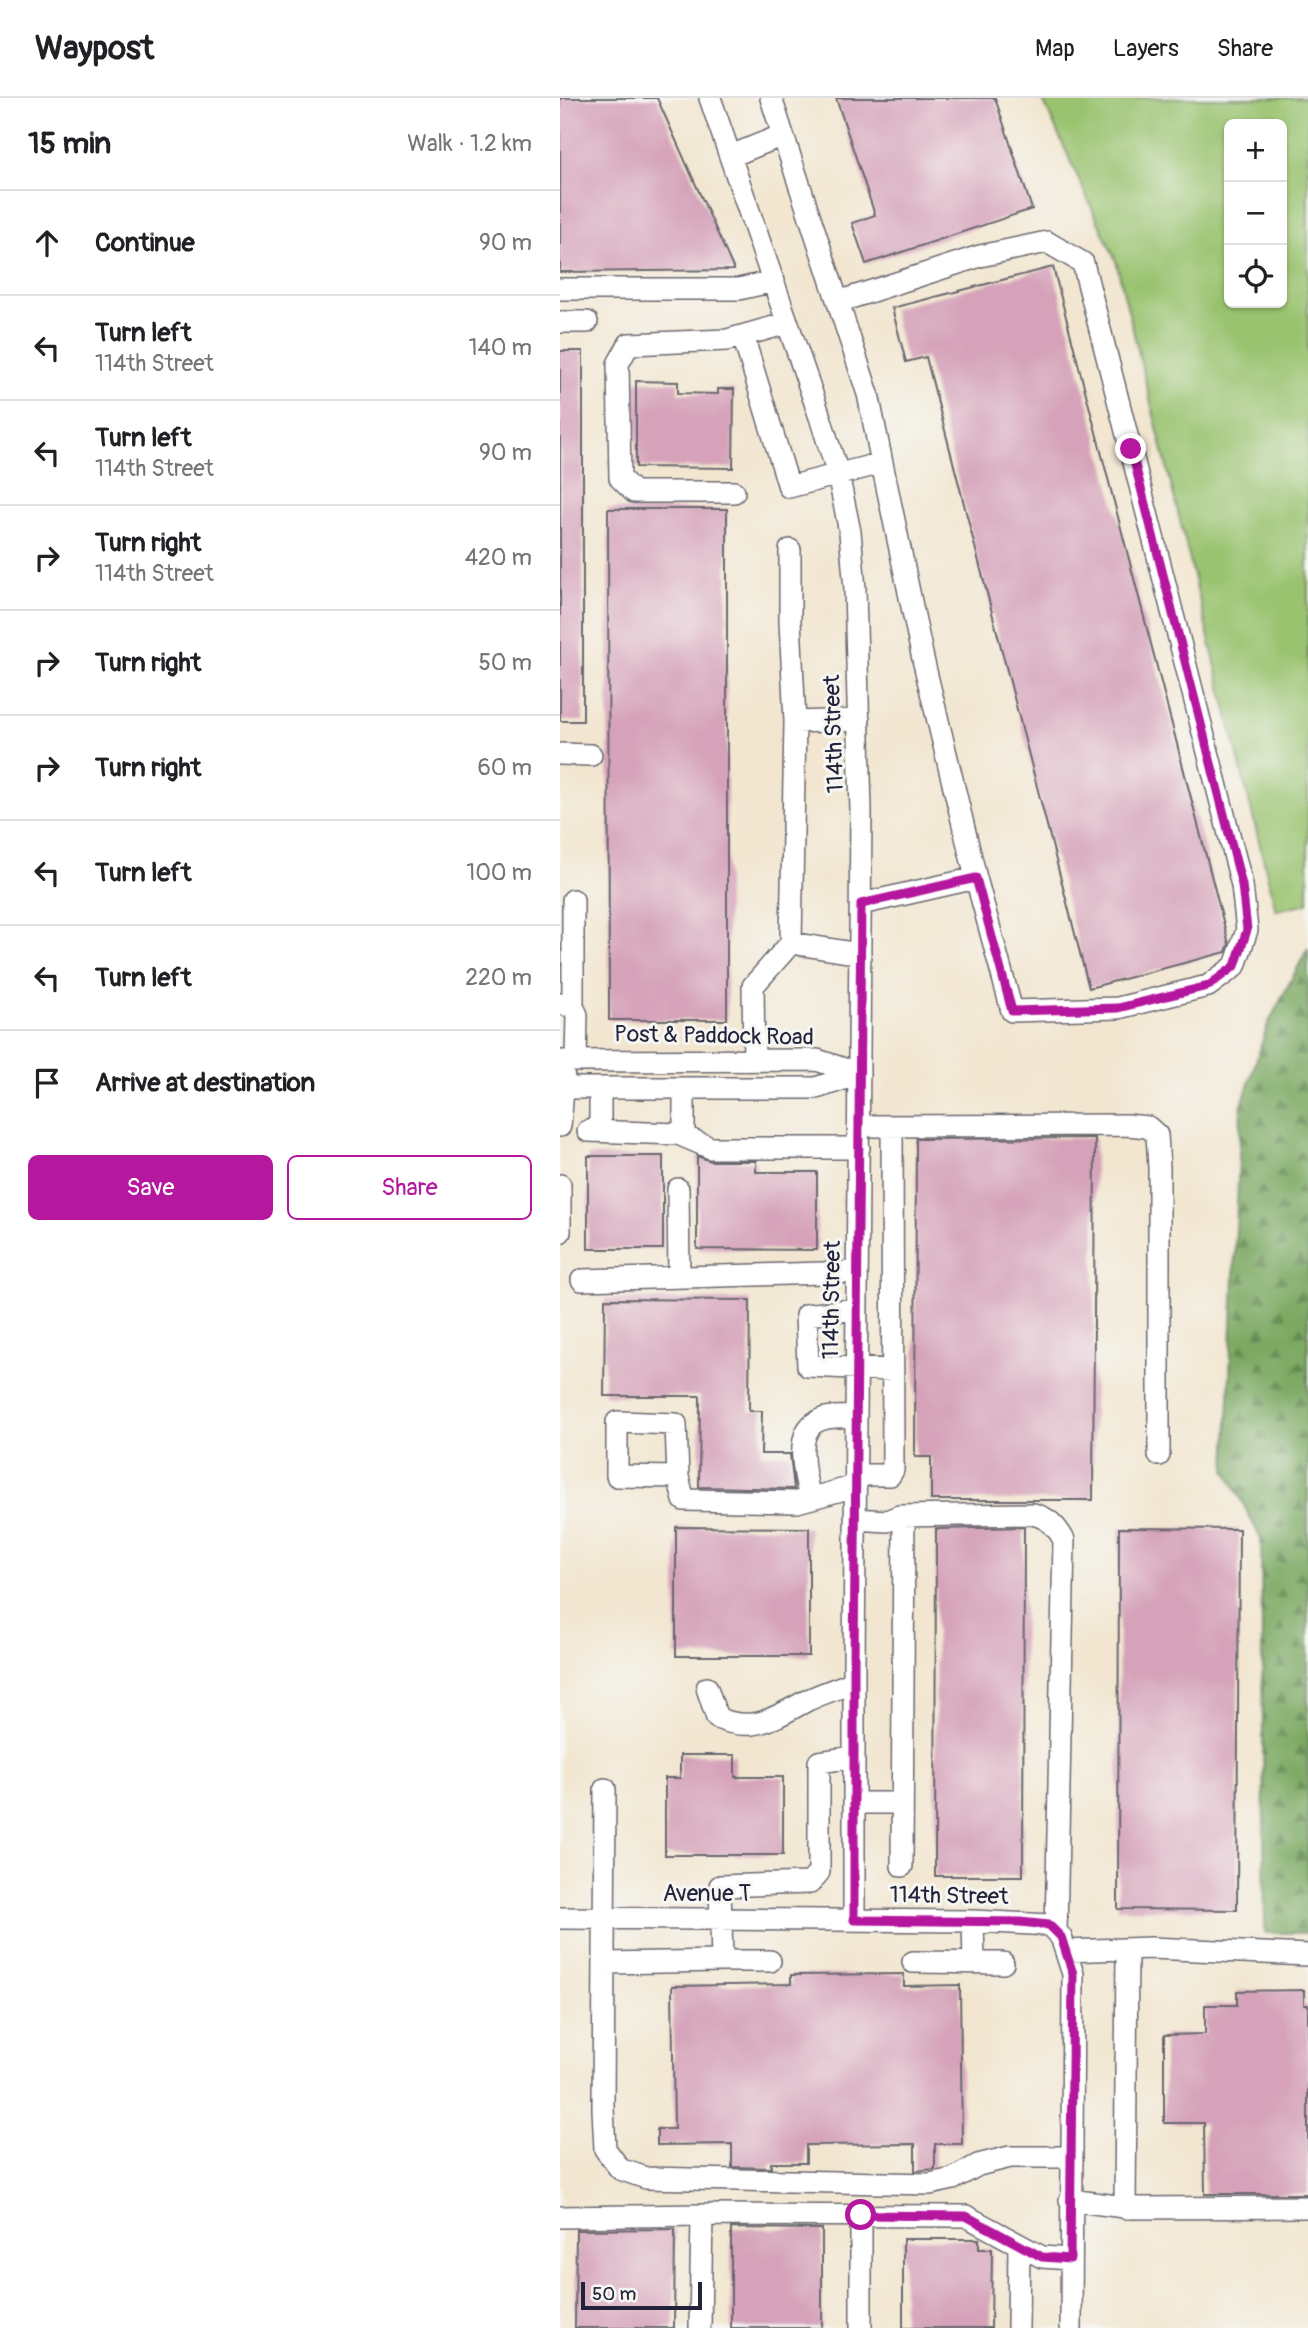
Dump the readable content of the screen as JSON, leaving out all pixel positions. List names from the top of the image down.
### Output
{
  "streets": {
    "street": ["114th Street", "Post & Paddock Road", "Avenue T"]
  },
  "crossings": [
    ["114th Street", "Post & Paddock Road"],
    ["114th Street", "Avenue T"]
  ],
  "scale_bar": "50 m",
  "page": {
    "header": "Waypost",
    "nav": ["Map", "Layers", "Share"],
    "heading": ["15 min", "Walk · 1.2 km"],
    "map_buttons": ["+", "−"],
    "list": [
      ["Continue", "90 m"],
      ["Turn left", "114th Street", "140 m"],
      ["Turn left", "114th Street", "90 m"],
      ["Turn right", "114th Street", "420 m"],
      ["Turn right", "50 m"],
      ["Turn right", "60 m"],
      ["Turn left", "100 m"],
      ["Turn left", "220 m"],
      "Arrive at destination"
    ],
    "buttons": ["Save", "Share"],
    "scale": "50 m"
  }
}
